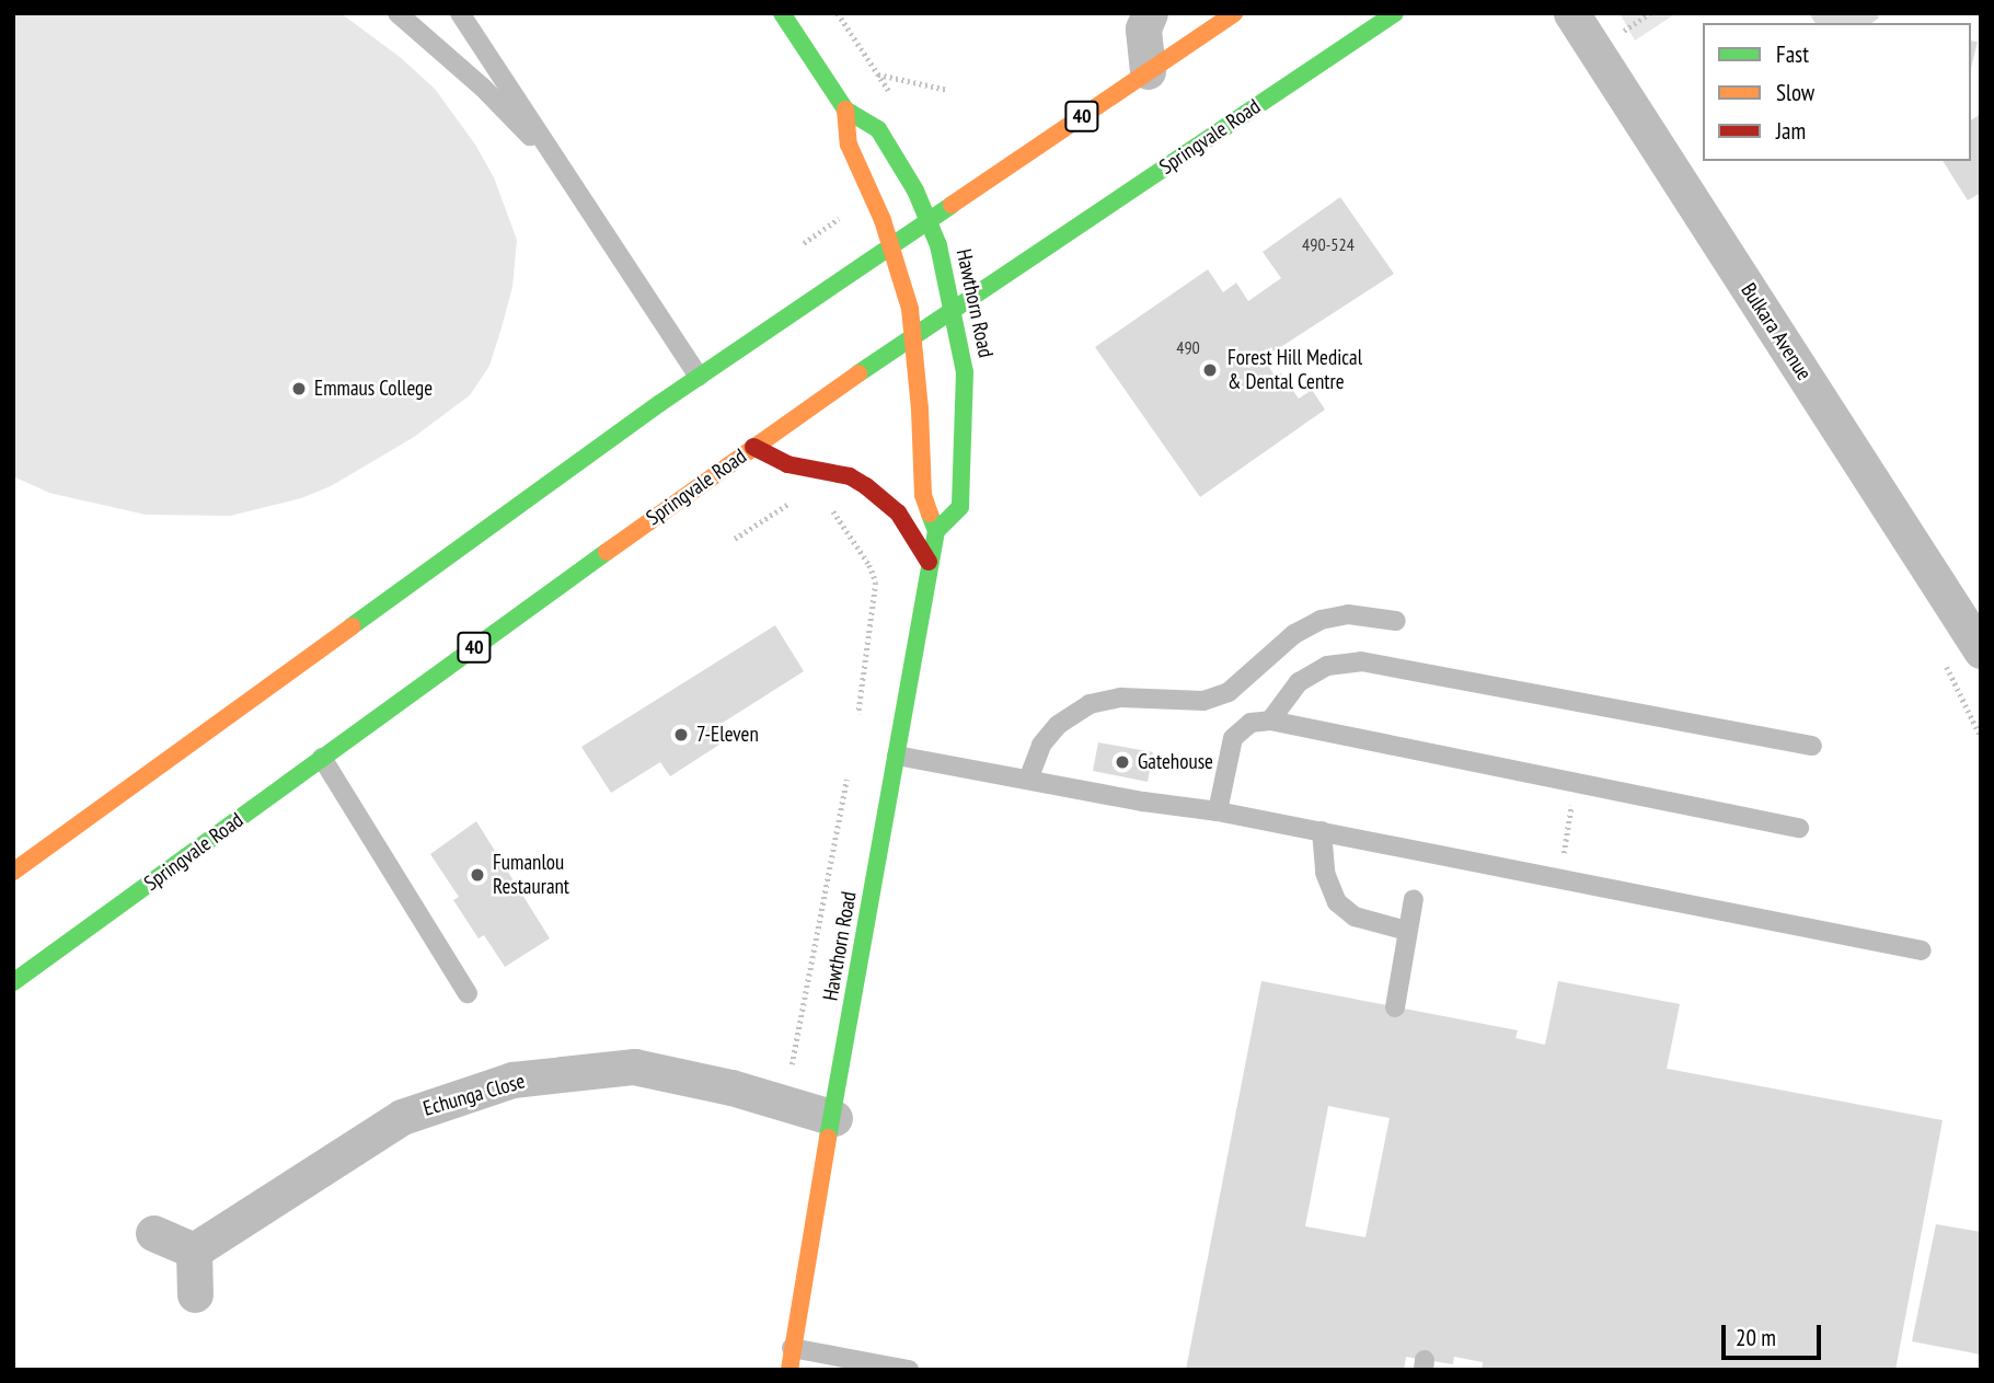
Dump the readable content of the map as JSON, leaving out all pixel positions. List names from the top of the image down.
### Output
{
  "streets": {
    "main road": ["40", "Springvale Road", "Hawthorn Road"],
    "street": ["Bulkara Avenue", "Echunga Close"]
  },
  "crossings": [
    ["40", "Hawthorn Road"],
    ["Springvale Road", "Hawthorn Road"],
    ["Hawthorn Road", "Echunga Close"]
  ],
  "places": [
    "Forest Hill Medical & Dental Centre",
    "Emmaus College",
    "7-Eleven",
    "Gatehouse",
    "Fumanlou Restaurant"
  ],
  "house_numbers": ["490-524", "490"],
  "legend": ["Fast", "Slow", "Jam"],
  "scale_bar": "20 m"
}
